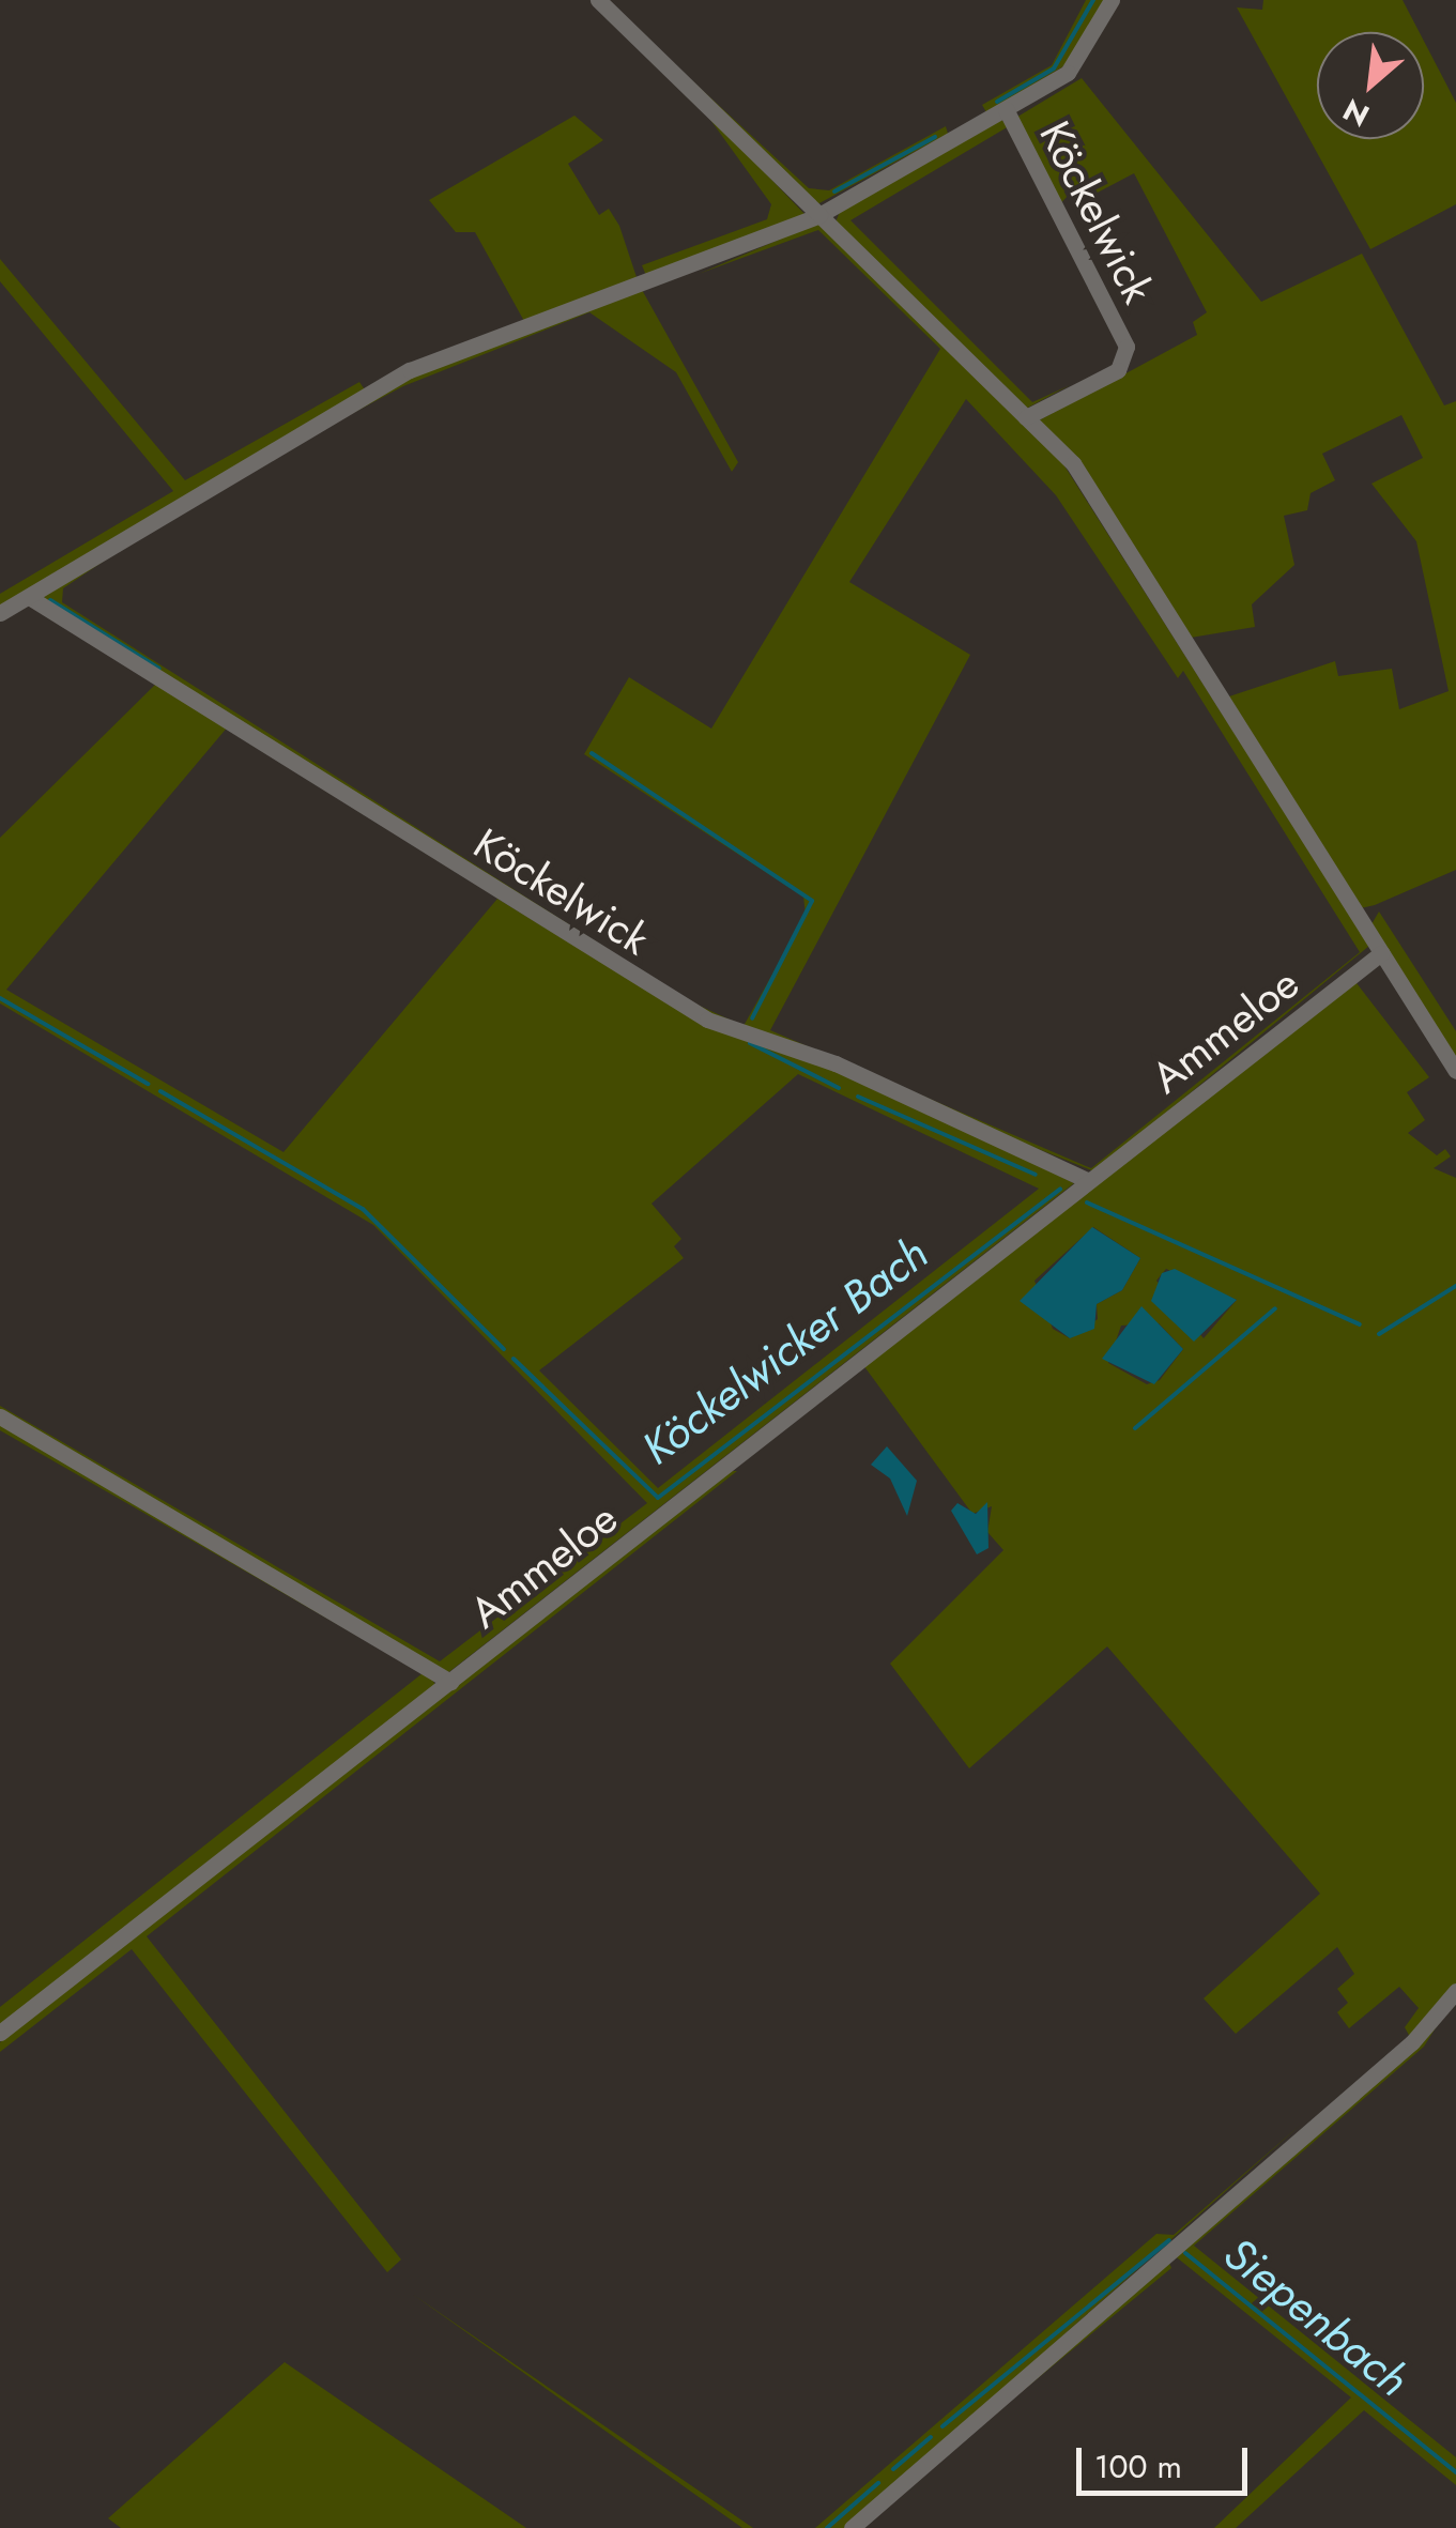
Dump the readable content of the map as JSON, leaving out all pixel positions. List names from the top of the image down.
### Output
{
  "streets": {
    "street": ["Köckelwick", "Ammeloe"]
  },
  "crossings": [
    ["Köckelwick", "Ammeloe"]
  ],
  "water": ["Köckelwicker Bach", "Siepenbach"],
  "scale_bar": "100 m",
  "north": "bottom left"
}
